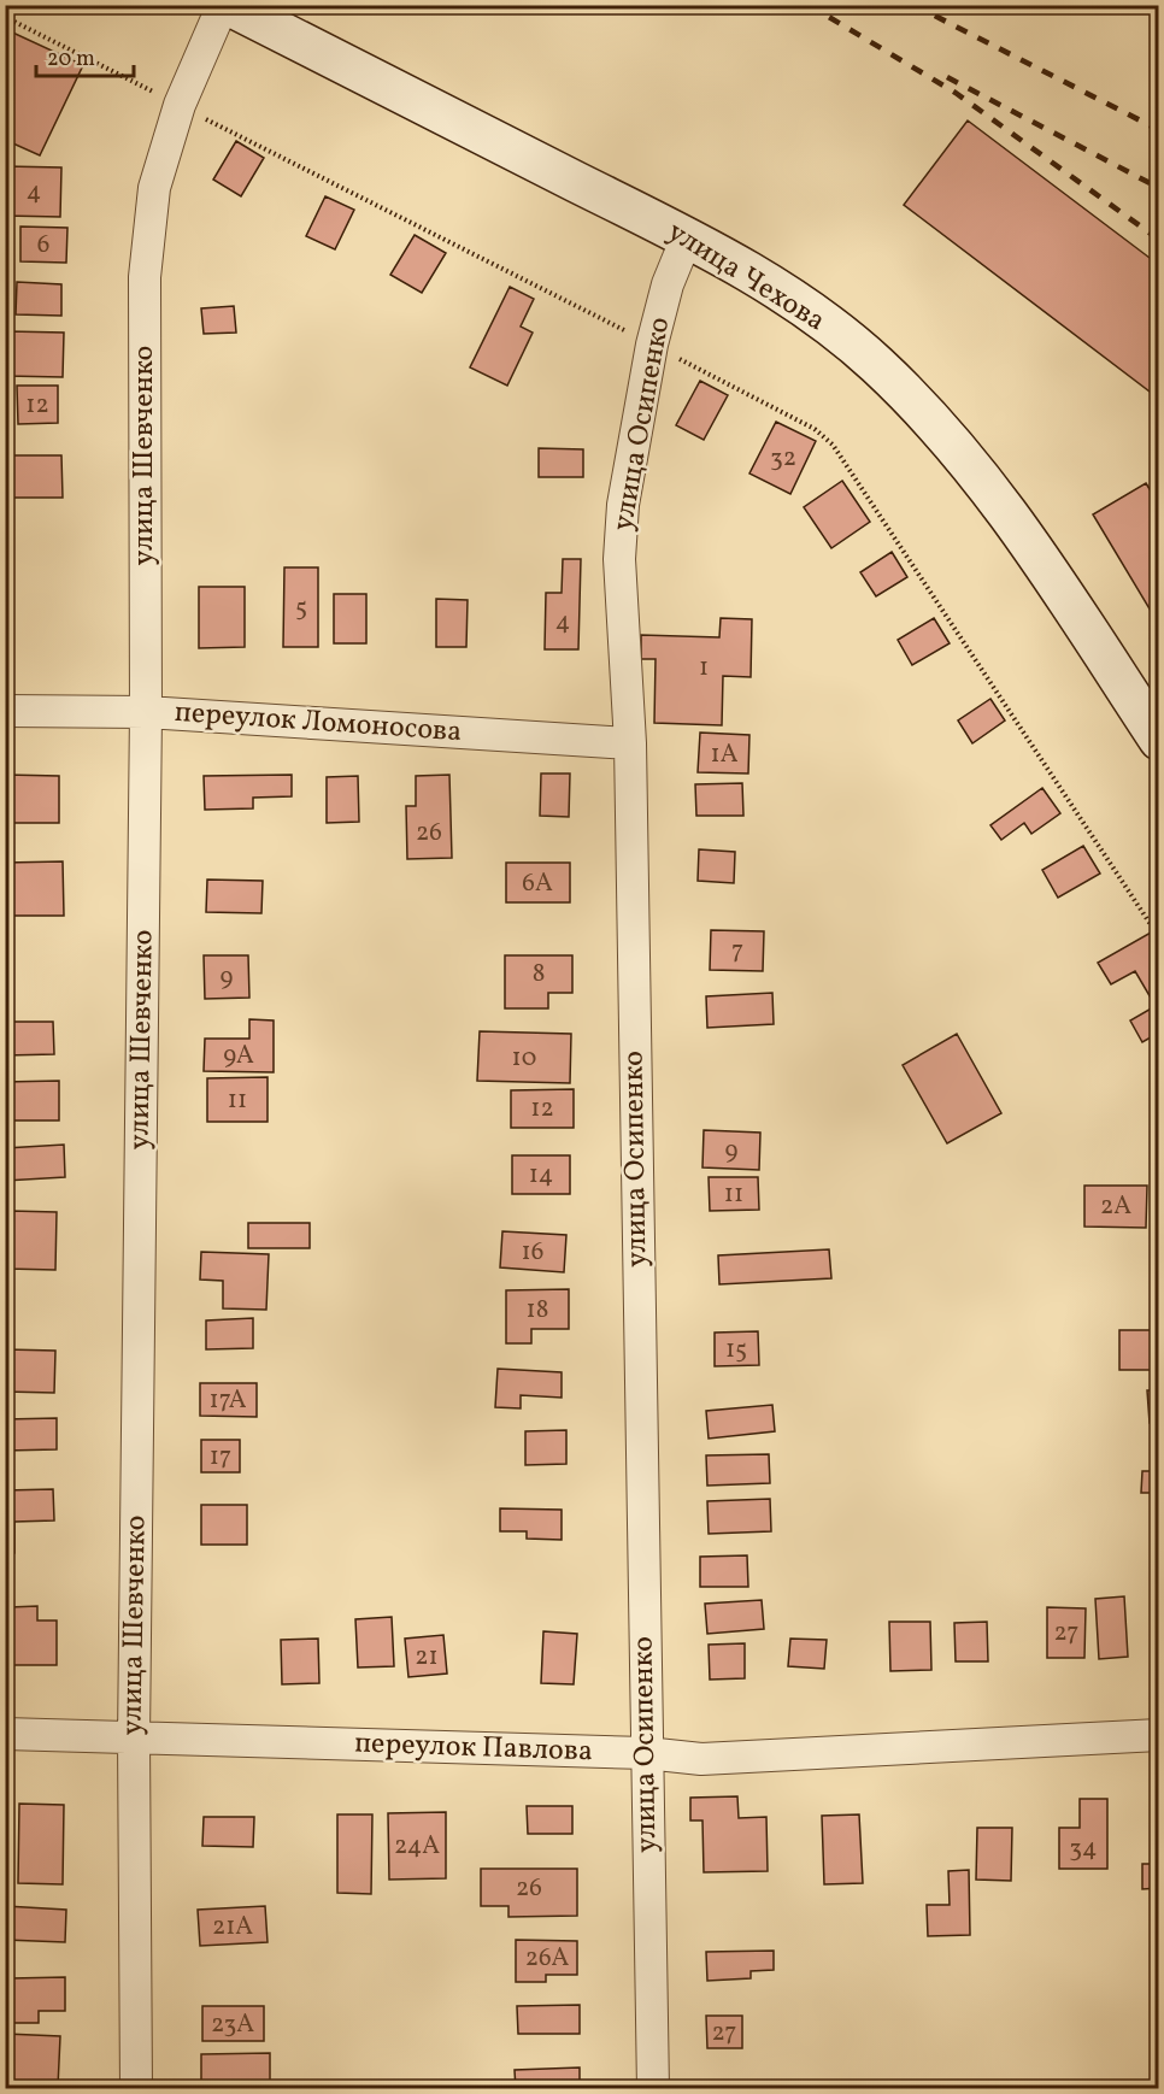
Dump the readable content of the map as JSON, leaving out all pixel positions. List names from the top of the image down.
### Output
{
  "streets": {
    "main road": ["улица Чехова"],
    "street": [
      "улица Осипенко",
      "улица Шевченко",
      "переулок Ломоносова",
      "переулок Павлова"
    ]
  },
  "crossings": [
    ["улица Чехова", "улица Осипенко"],
    ["улица Чехова", "улица Шевченко"],
    ["улица Осипенко", "переулок Ломоносова"],
    ["улица Осипенко", "переулок Павлова"],
    ["улица Шевченко", "переулок Ломоносова"],
    ["улица Шевченко", "переулок Павлова"]
  ],
  "house_numbers": [
    "4",
    "6",
    "12",
    "32",
    "5",
    "4",
    "1",
    "1А",
    "26",
    "6А",
    "7",
    "8",
    "9",
    "9А",
    "10",
    "11",
    "12",
    "9",
    "14",
    "11",
    "2А",
    "16",
    "18",
    "15",
    "17А",
    "17",
    "27",
    "21",
    "24А",
    "34",
    "26",
    "21А",
    "26А",
    "23А",
    "27"
  ],
  "scale_bar": "20 m"
}
